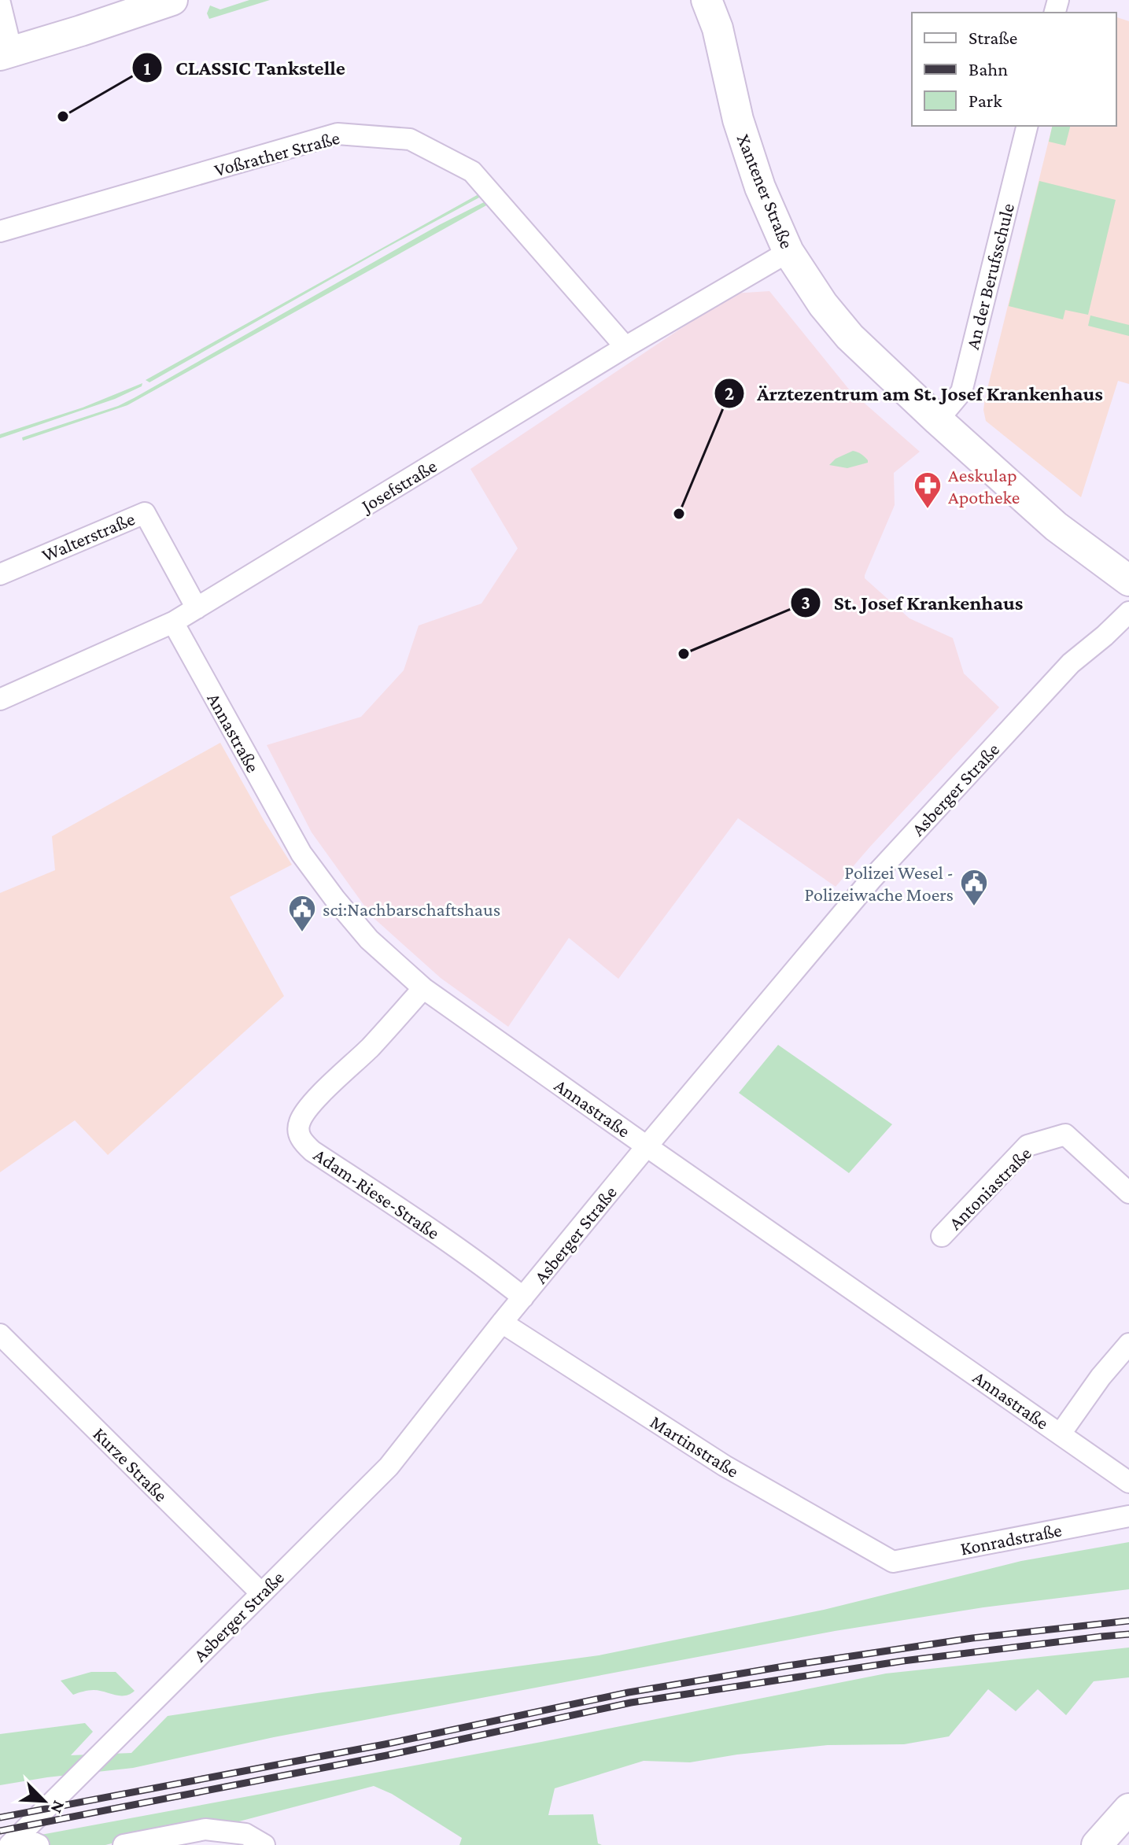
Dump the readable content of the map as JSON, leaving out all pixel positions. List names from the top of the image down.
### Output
{
  "streets": {
    "main road": ["Xantener Straße"],
    "street": [
      "Voßrather Straße",
      "An der Berufsschule",
      "Josefstraße",
      "Walterstraße",
      "Annastraße",
      "Asberger Straße",
      "Antoniastraße",
      "Adam-Riese-Straße",
      "Martinstraße",
      "Kurze Straße",
      "Konradstraße"
    ]
  },
  "crossings": [
    ["Voßrather Straße", "Josefstraße"],
    ["Xantener Straße", "An der Berufsschule"],
    ["Xantener Straße", "Josefstraße"],
    ["Josefstraße", "Walterstraße"],
    ["Josefstraße", "Annastraße"],
    ["Annastraße", "Asberger Straße"],
    ["Annastraße", "Adam-Riese-Straße"],
    ["Asberger Straße", "Adam-Riese-Straße"],
    ["Asberger Straße", "Martinstraße"],
    ["Asberger Straße", "Kurze Straße"],
    ["Martinstraße", "Konradstraße"]
  ],
  "places": {
    "other": ["CLASSIC Tankstelle", "Ärztezentrum am St. Josef Krankenhaus", "St. Josef Krankenhaus"],
    "pharmacy": ["Aeskulap Apotheke"],
    "public building": ["Polizei Wesel - Polizeiwache Moers", "sci:Nachbarschaftshaus"]
  },
  "legend": ["Straße", "Bahn", "Park"],
  "north": "bottom right"
}
